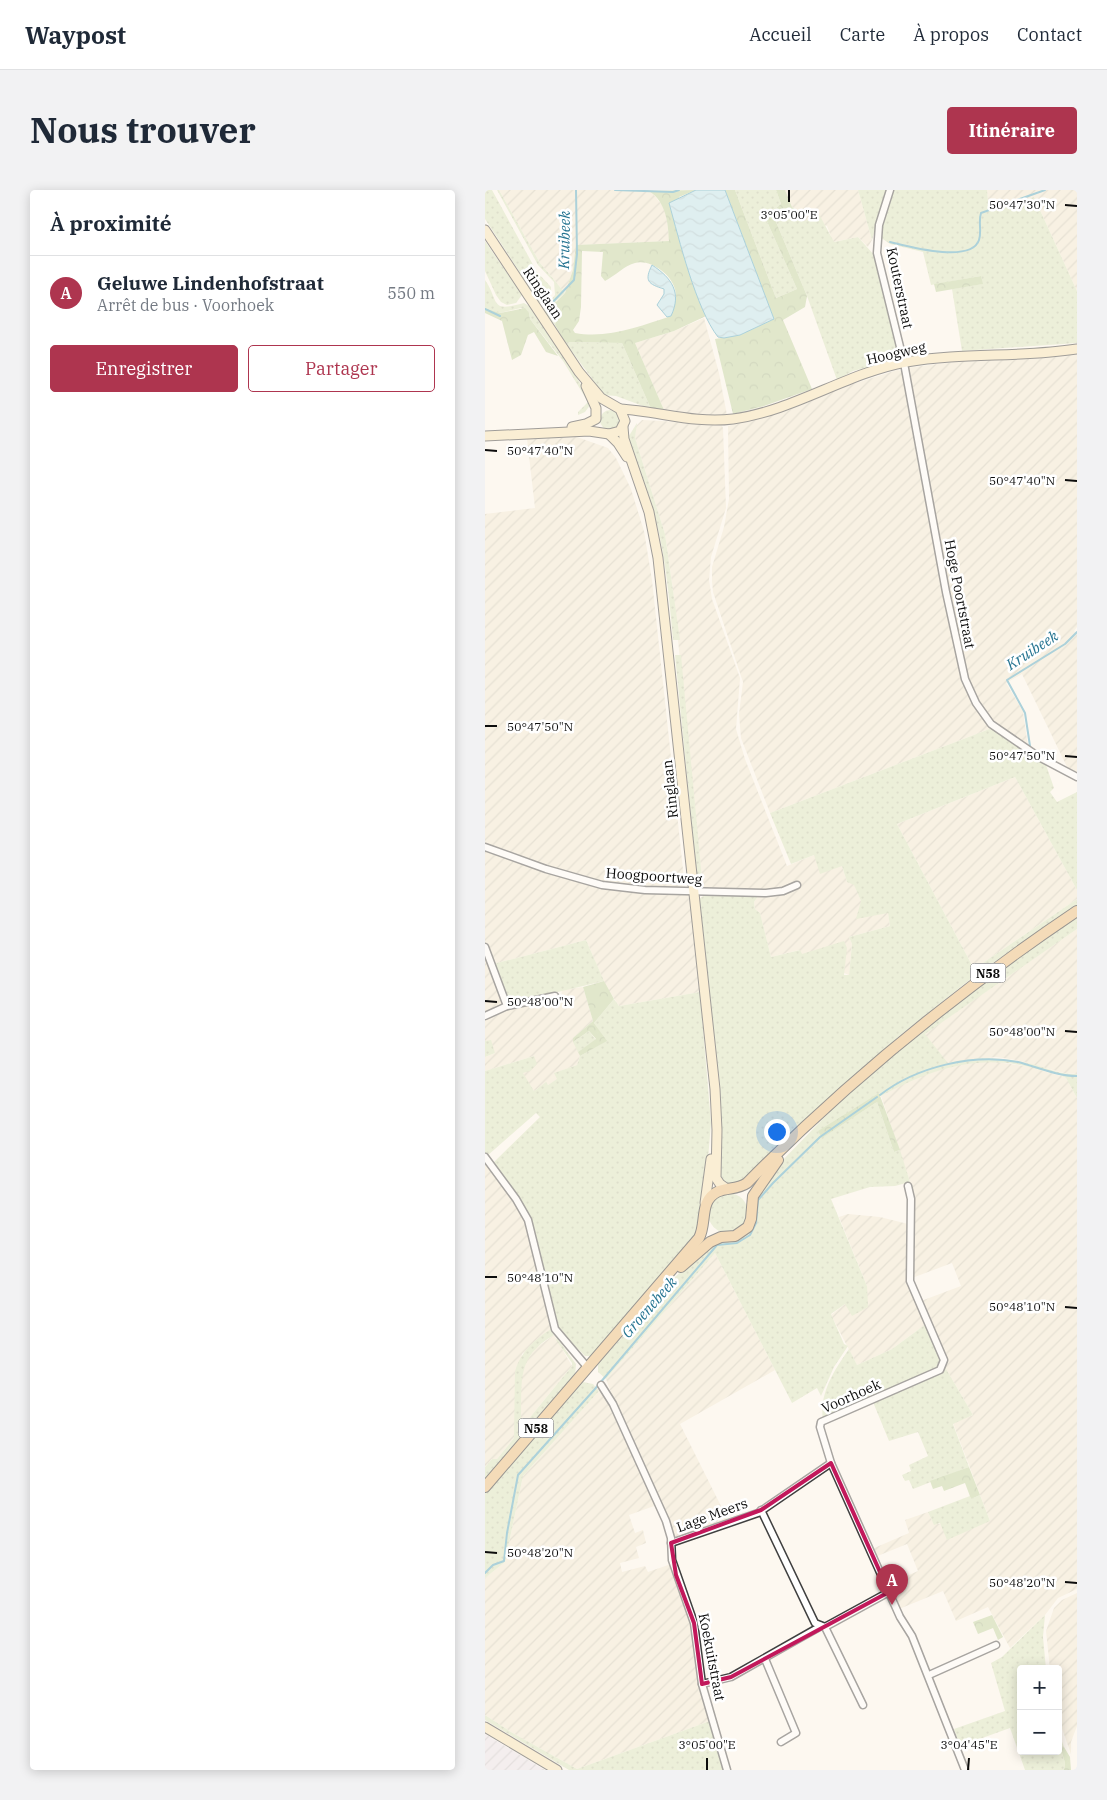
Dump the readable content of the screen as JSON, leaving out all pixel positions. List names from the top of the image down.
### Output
{
  "streets": {
    "main road": ["Ringlaan", "Hoogweg", "N58"],
    "street": [
      "Kouterstraat",
      "Hoge Poortstraat",
      "Hoogpoortweg",
      "Voorhoek",
      "Lage Meers",
      "Koekuitstraat"
    ]
  },
  "crossings": [
    ["Kouterstraat", "Hoogweg"],
    ["Kouterstraat", "Hoge Poortstraat"],
    ["Ringlaan", "Hoogpoortweg"],
    ["Ringlaan", "N58"],
    ["Hoogweg", "Hoge Poortstraat"],
    ["Voorhoek", "Lage Meers"],
    ["Lage Meers", "Koekuitstraat"]
  ],
  "water": ["Kruibeek", "Groenebeek"],
  "page": {
    "header": "Waypost",
    "nav": [
      "Accueil",
      "Carte",
      "À propos",
      "Contact"
    ],
    "title": "Nous trouver",
    "buttons": [
      "Itinéraire",
      ["Enregistrer", "Partager"]
    ],
    "heading": "À proximité",
    "list": [
      {
        "mark": "A",
        "name": "Geluwe Lindenhofstraat",
        "note": "Arrêt de bus · Voorhoek",
        "value": "550 m"
      }
    ],
    "pins": "A",
    "map_buttons": ["+", "−"]
  },
  "coordinates": [
    "50°47'30\"N",
    "3°05'00\"E",
    "50°47'40\"N",
    "50°47'50\"N",
    "50°48'00\"N",
    "50°48'10\"N",
    "50°48'20\"N",
    "3°04'45\"E"
  ]
}
